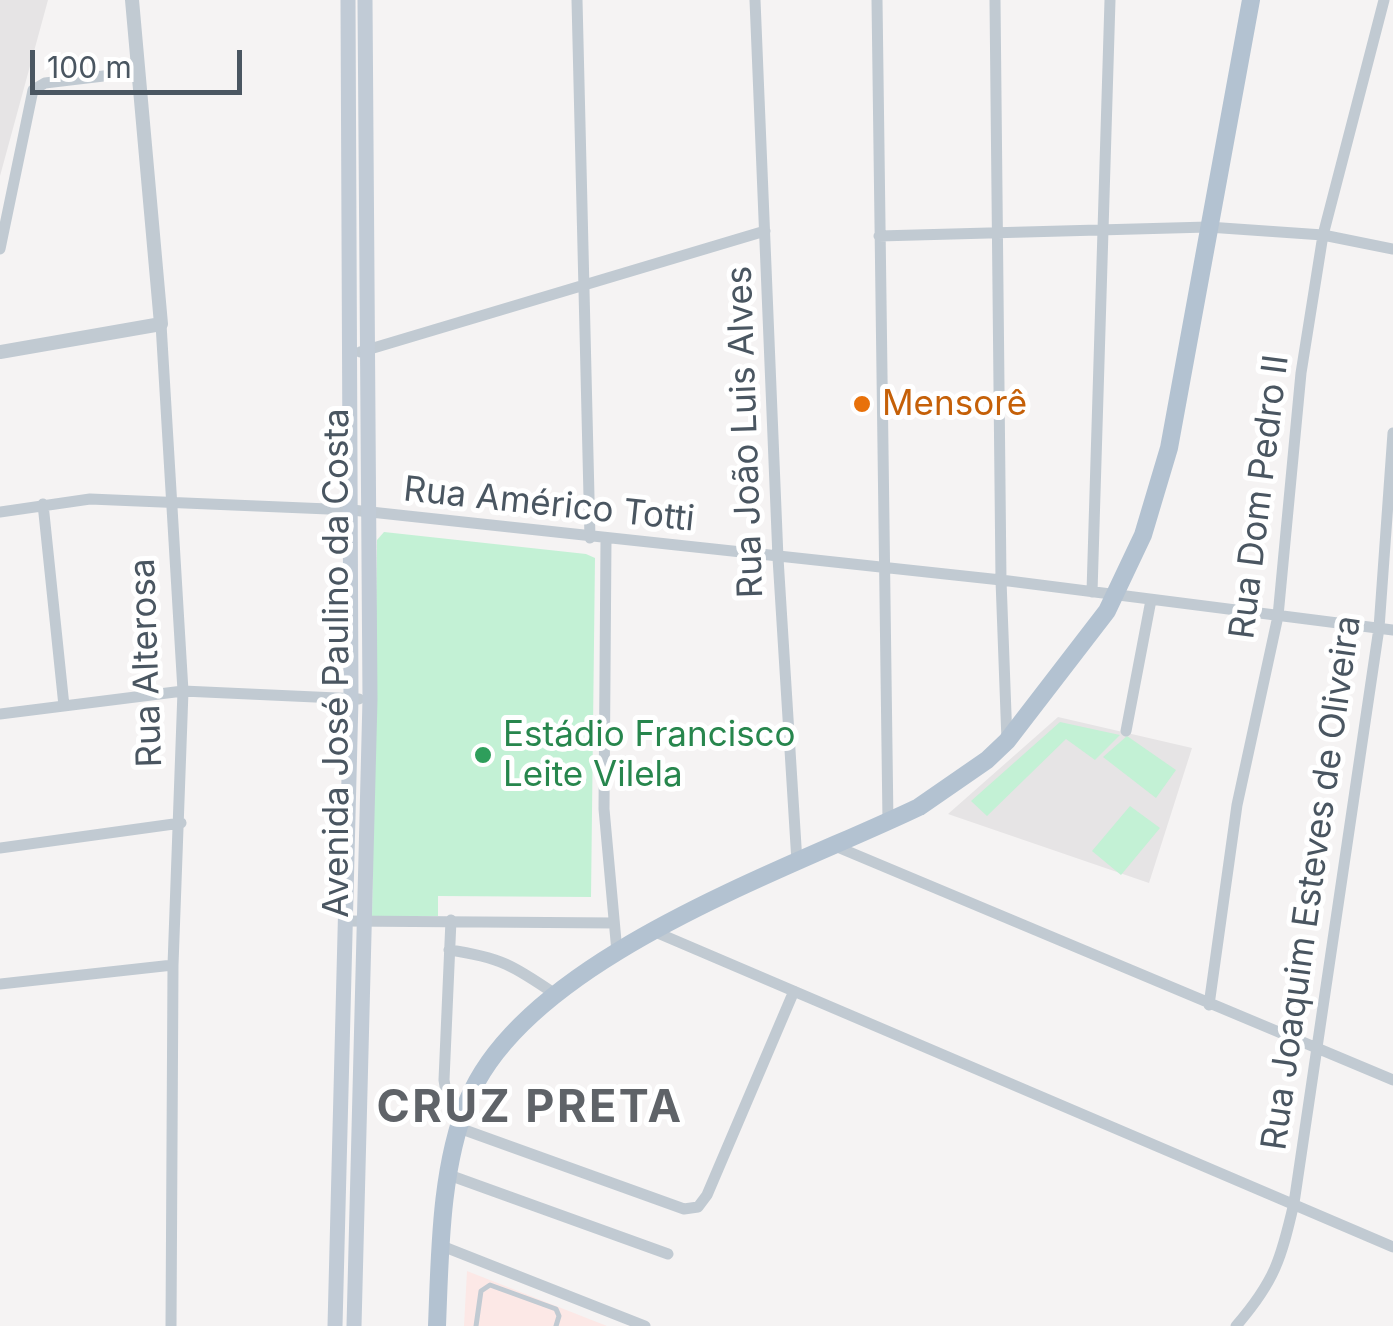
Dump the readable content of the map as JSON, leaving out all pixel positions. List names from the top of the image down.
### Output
{
  "streets": {
    "main road": ["Avenida José Paulino da Costa"],
    "street": [
      "Rua João Luis Alves",
      "Rua Dom Pedro II",
      "Rua Américo Totti",
      "Rua Alterosa",
      "Rua Joaquim Esteves de Oliveira"
    ]
  },
  "crossings": [
    ["Rua João Luis Alves", "Rua Américo Totti"],
    ["Rua Américo Totti", "Rua Alterosa"],
    ["Rua Américo Totti", "Avenida José Paulino da Costa"]
  ],
  "districts": ["CRUZ PRETA"],
  "places": ["Mensorê", "Estádio Francisco Leite Vilela"],
  "scale_bar": "100 m"
}
